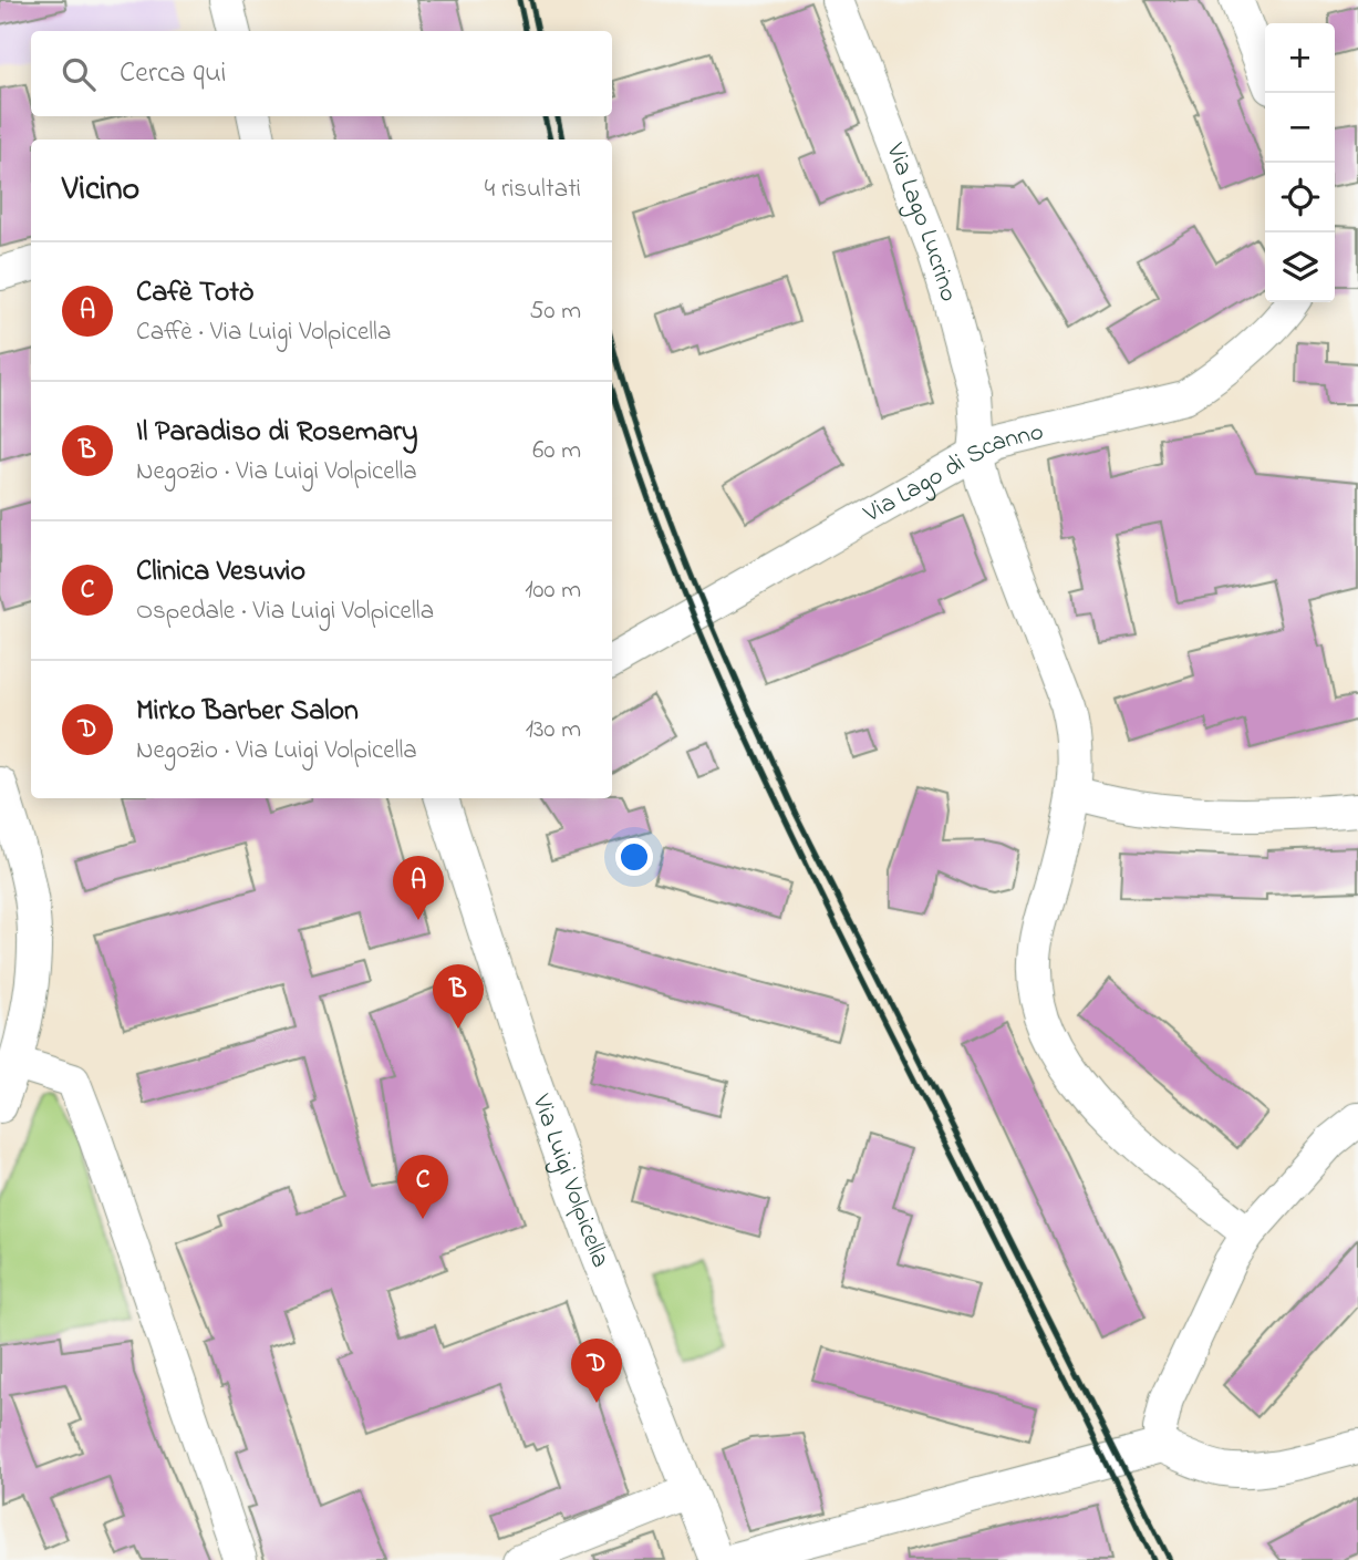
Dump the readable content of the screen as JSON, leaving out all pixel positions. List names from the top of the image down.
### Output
{
  "streets": {
    "street": ["Via Lago Lucrino", "Via Lago di Scanno", "Via Luigi Volpicella"]
  },
  "crossings": [
    ["Via Lago Lucrino", "Via Lago di Scanno"]
  ],
  "page": {
    "map_buttons": ["+", "−"],
    "search": "Cerca qui",
    "heading": ["Vicino", "4 risultati"],
    "list": [
      {
        "mark": "A",
        "name": "Cafè Totò",
        "note": "Caffè · Via Luigi Volpicella",
        "value": "50 m"
      },
      {
        "mark": "B",
        "name": "Il Paradiso di Rosemary",
        "note": "Negozio · Via Luigi Volpicella",
        "value": "60 m"
      },
      {
        "mark": "C",
        "name": "Clinica Vesuvio",
        "note": "Ospedale · Via Luigi Volpicella",
        "value": "100 m"
      },
      {
        "mark": "D",
        "name": "Mirko Barber Salon",
        "note": "Negozio · Via Luigi Volpicella",
        "value": "130 m"
      }
    ],
    "pins": [
      "A",
      "B",
      "C",
      "D"
    ]
  }
}
